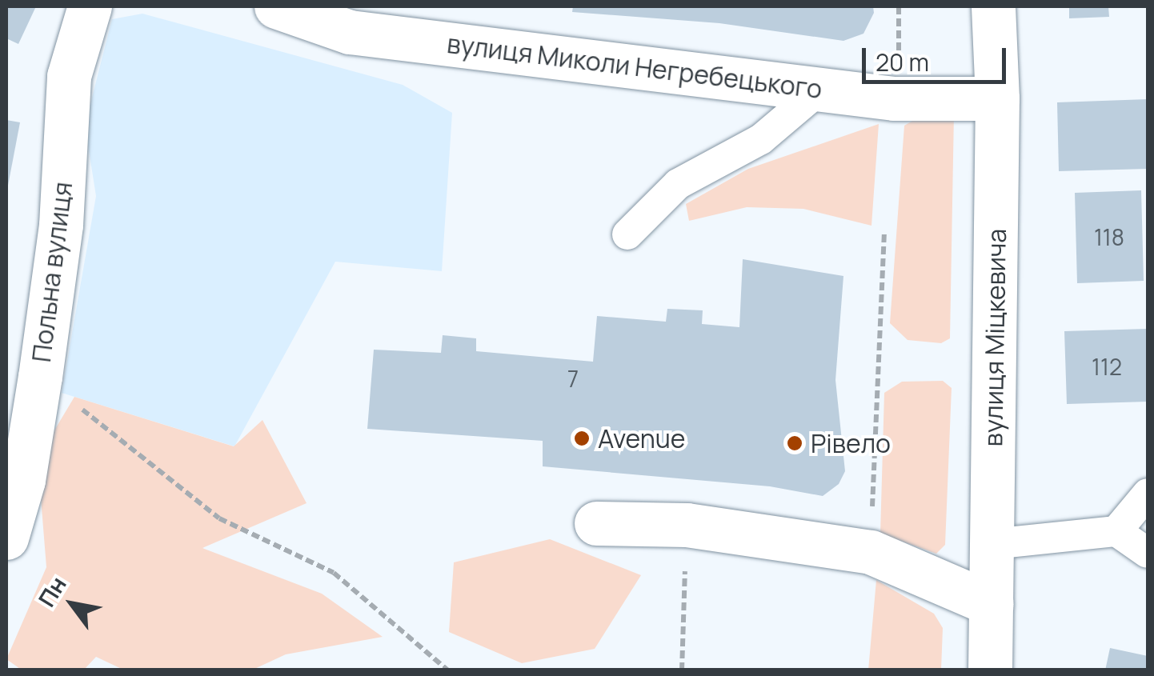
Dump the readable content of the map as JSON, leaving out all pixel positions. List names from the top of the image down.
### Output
{
  "streets": {
    "street": ["вулиця Миколи Негребецького", "Польна вулиця", "вулиця Міцкевича"]
  },
  "crossings": [
    ["вулиця Миколи Негребецького", "вулиця Міцкевича"]
  ],
  "places": ["Avenue", "Рівело"],
  "house_numbers": ["118", "112", "7"],
  "scale_bar": "20 m",
  "north": "top left"
}
